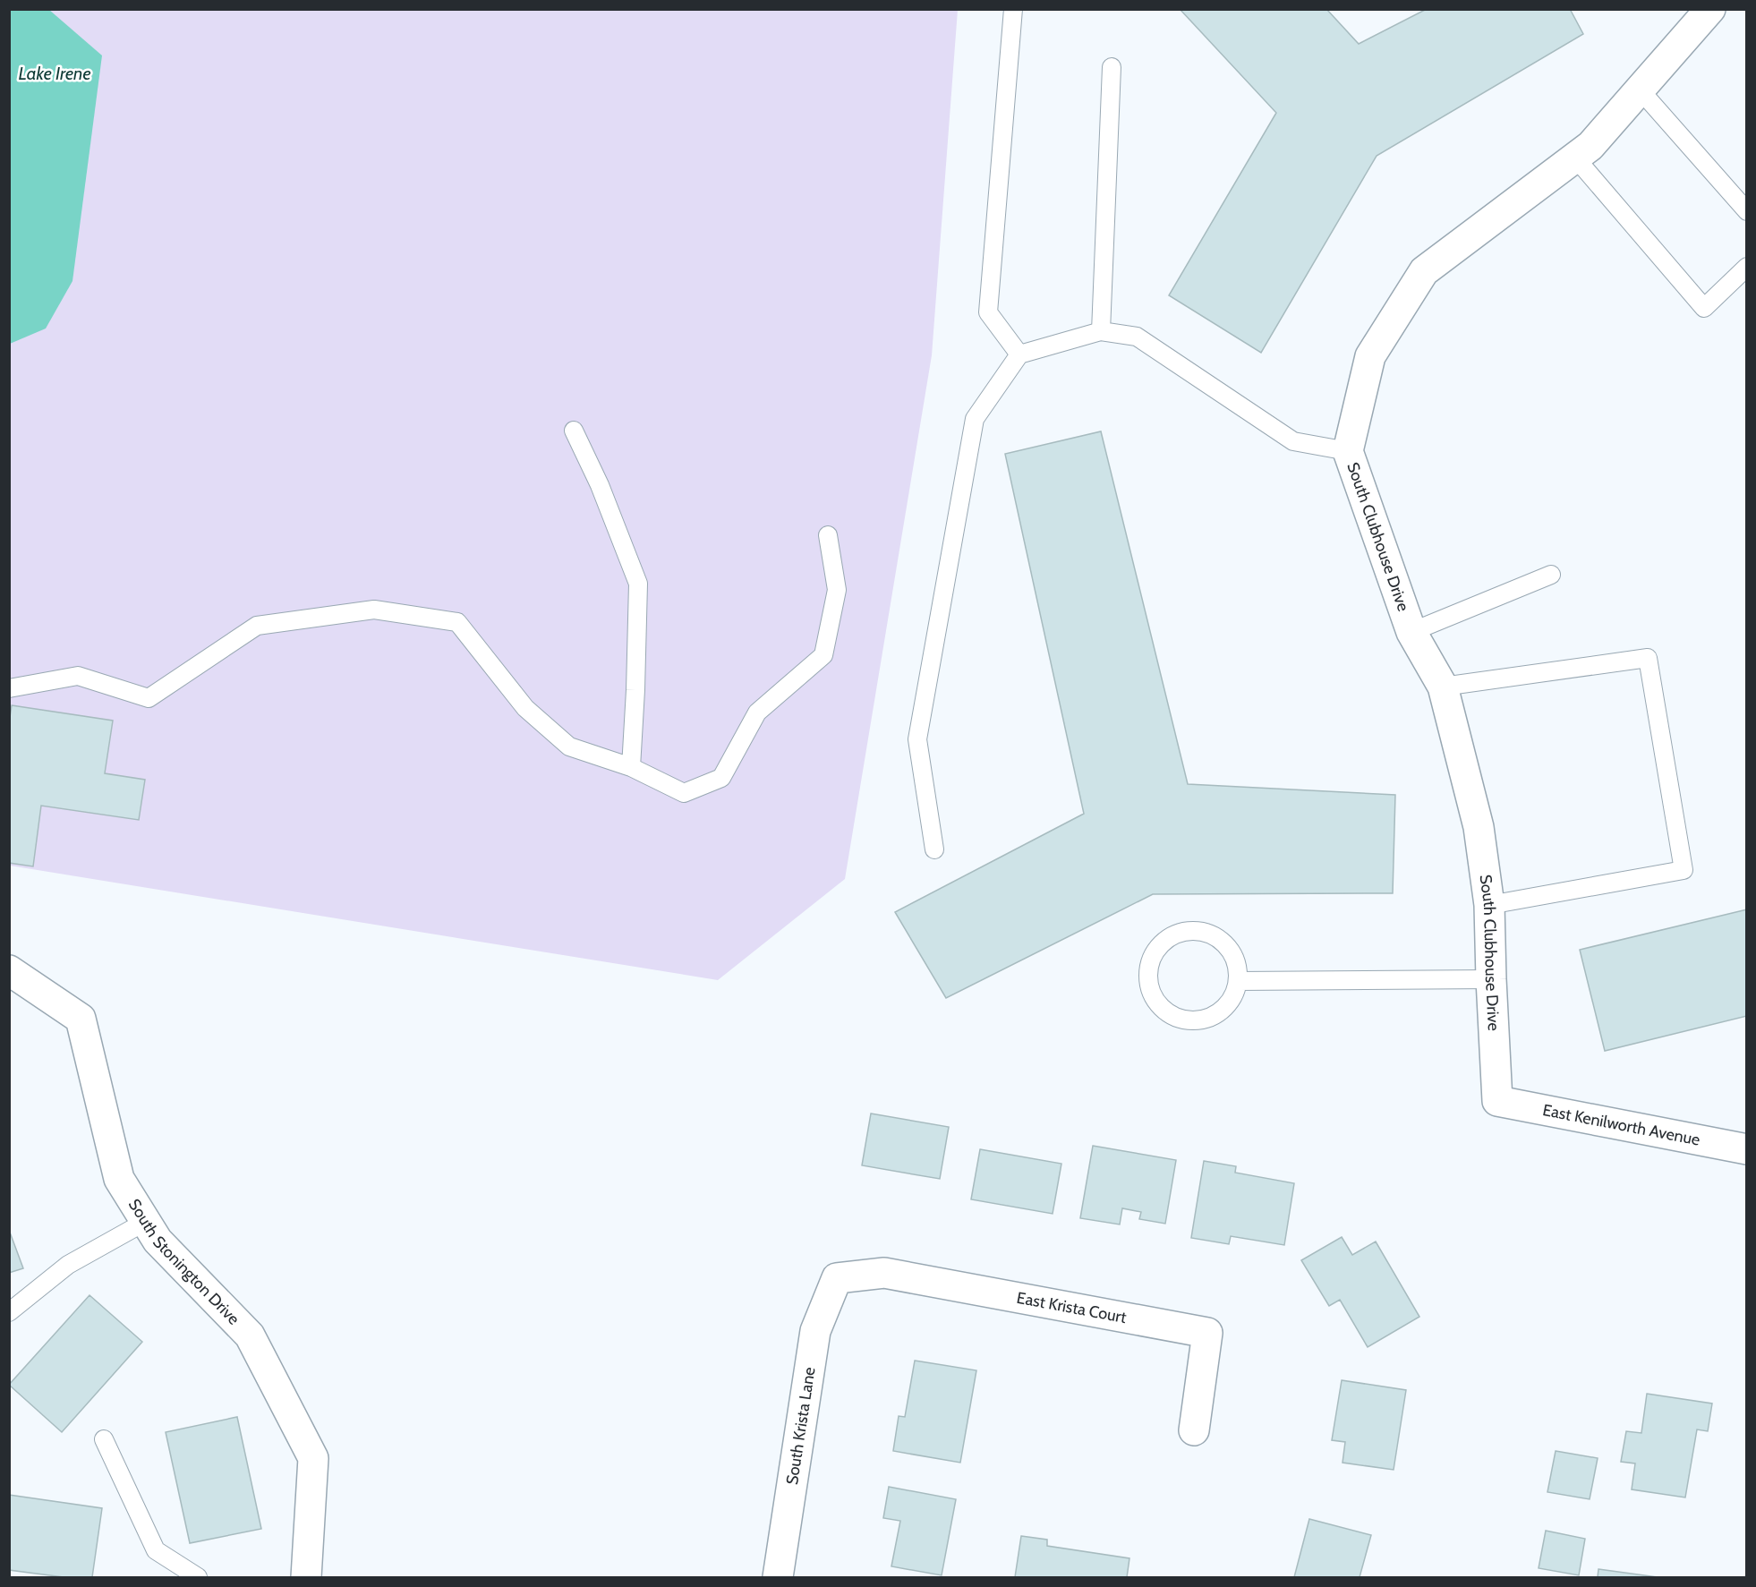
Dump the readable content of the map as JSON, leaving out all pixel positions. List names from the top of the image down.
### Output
{
  "streets": {
    "street": [
      "South Clubhouse Drive",
      "East Kenilworth Avenue",
      "South Stonington Drive",
      "East Krista Court",
      "South Krista Lane"
    ]
  },
  "crossings": [
    ["South Clubhouse Drive", "East Kenilworth Avenue"],
    ["East Krista Court", "South Krista Lane"]
  ],
  "water": ["Lake Irene"]
}
